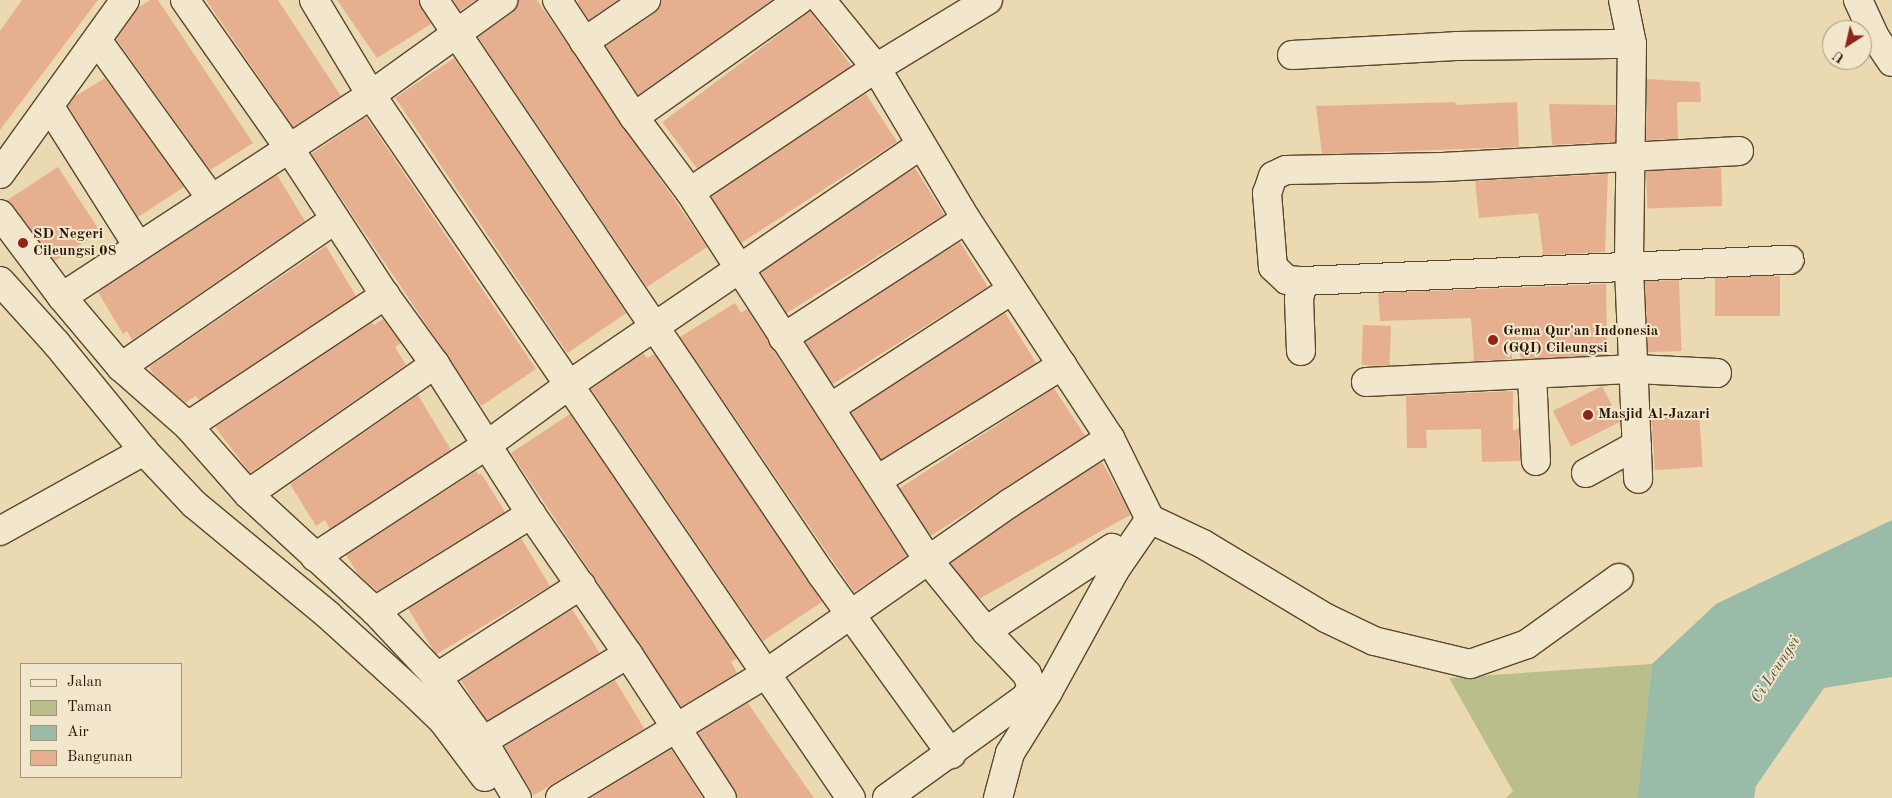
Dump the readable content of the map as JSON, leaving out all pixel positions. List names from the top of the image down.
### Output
{
  "water": ["Ci Leungsi"],
  "places": ["SD Negeri Cileungsi 08", "Gema Qur'an Indonesia (GQI) Cileungsi", "Masjid Al-Jazari"],
  "legend": [
    "Jalan",
    "Taman",
    "Air",
    "Bangunan"
  ],
  "north": "bottom left"
}
